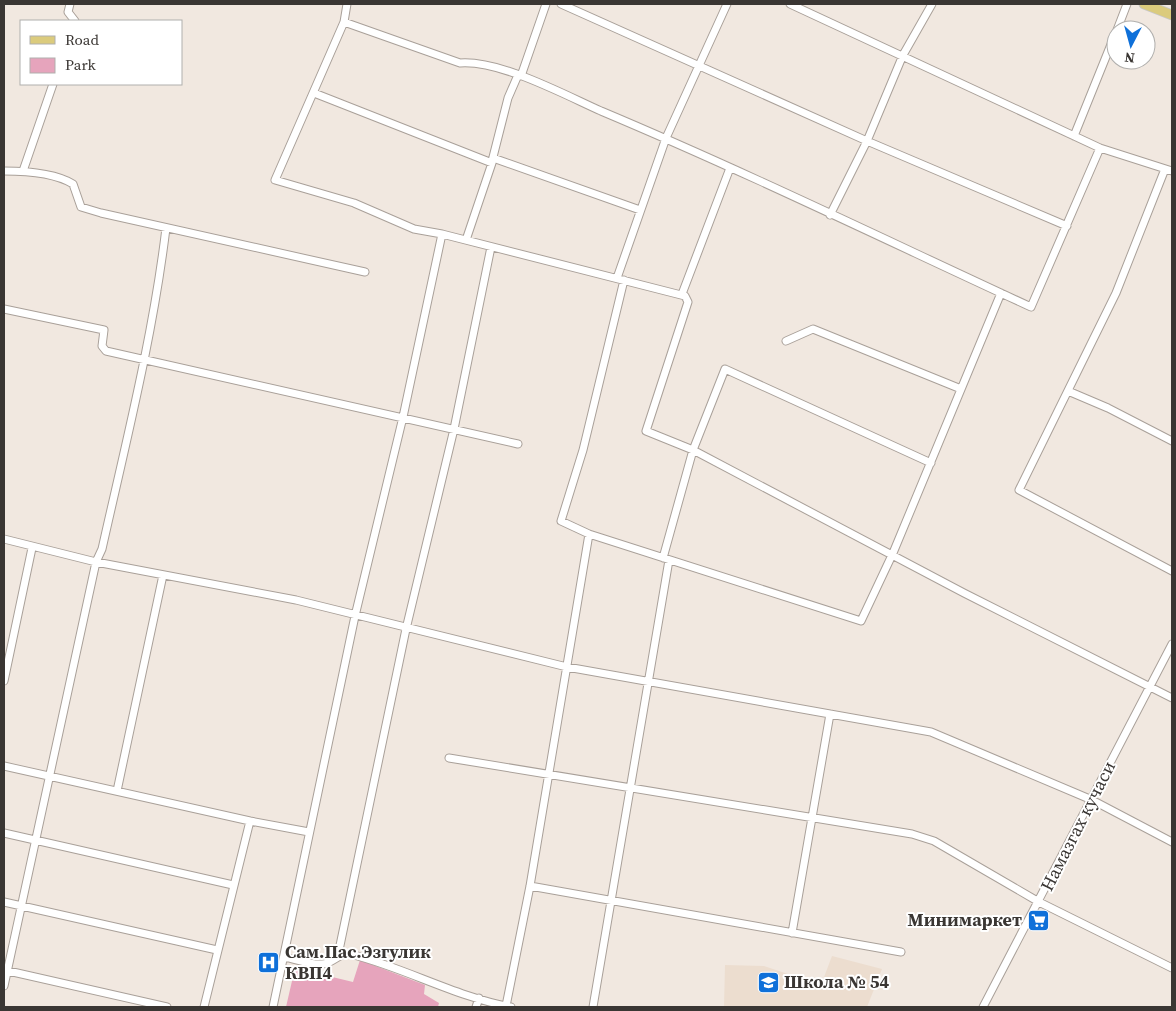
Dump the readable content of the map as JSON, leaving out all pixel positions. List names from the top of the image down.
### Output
{
  "streets": {
    "street": ["Намазгах кучаси"]
  },
  "places": {
    "supermarket": ["Минимаркет"],
    "hospital": ["Сам.Пас.Эзгулик КВП4"],
    "school or university": ["Школа № 54"]
  },
  "legend": ["Road", "Park"],
  "north": "bottom"
}
